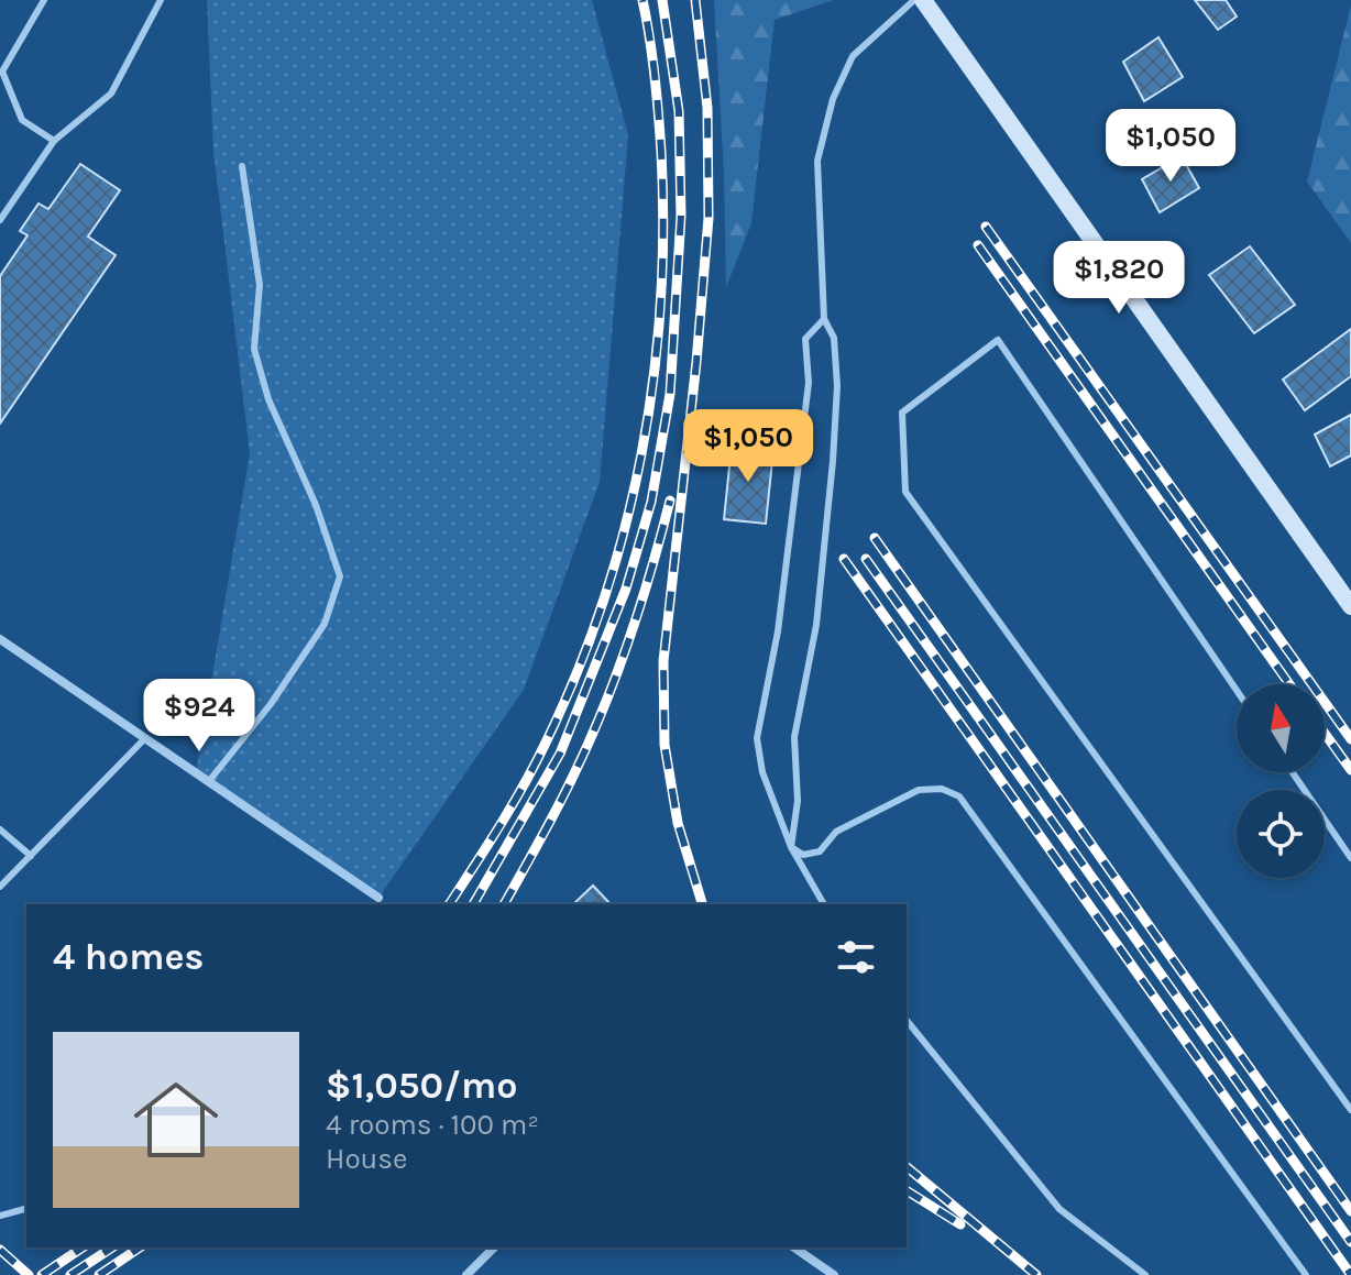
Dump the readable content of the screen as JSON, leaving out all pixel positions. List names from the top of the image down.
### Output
{
  "north": "top",
  "page": {
    "price": [
      "$1,050",
      "$1,820",
      "$1,050",
      "$924"
    ],
    "heading": "4 homes",
    "list": [
      {
        "name": "$1,050/mo",
        "note": "4 rooms · 100 m² · House"
      }
    ]
  }
}
